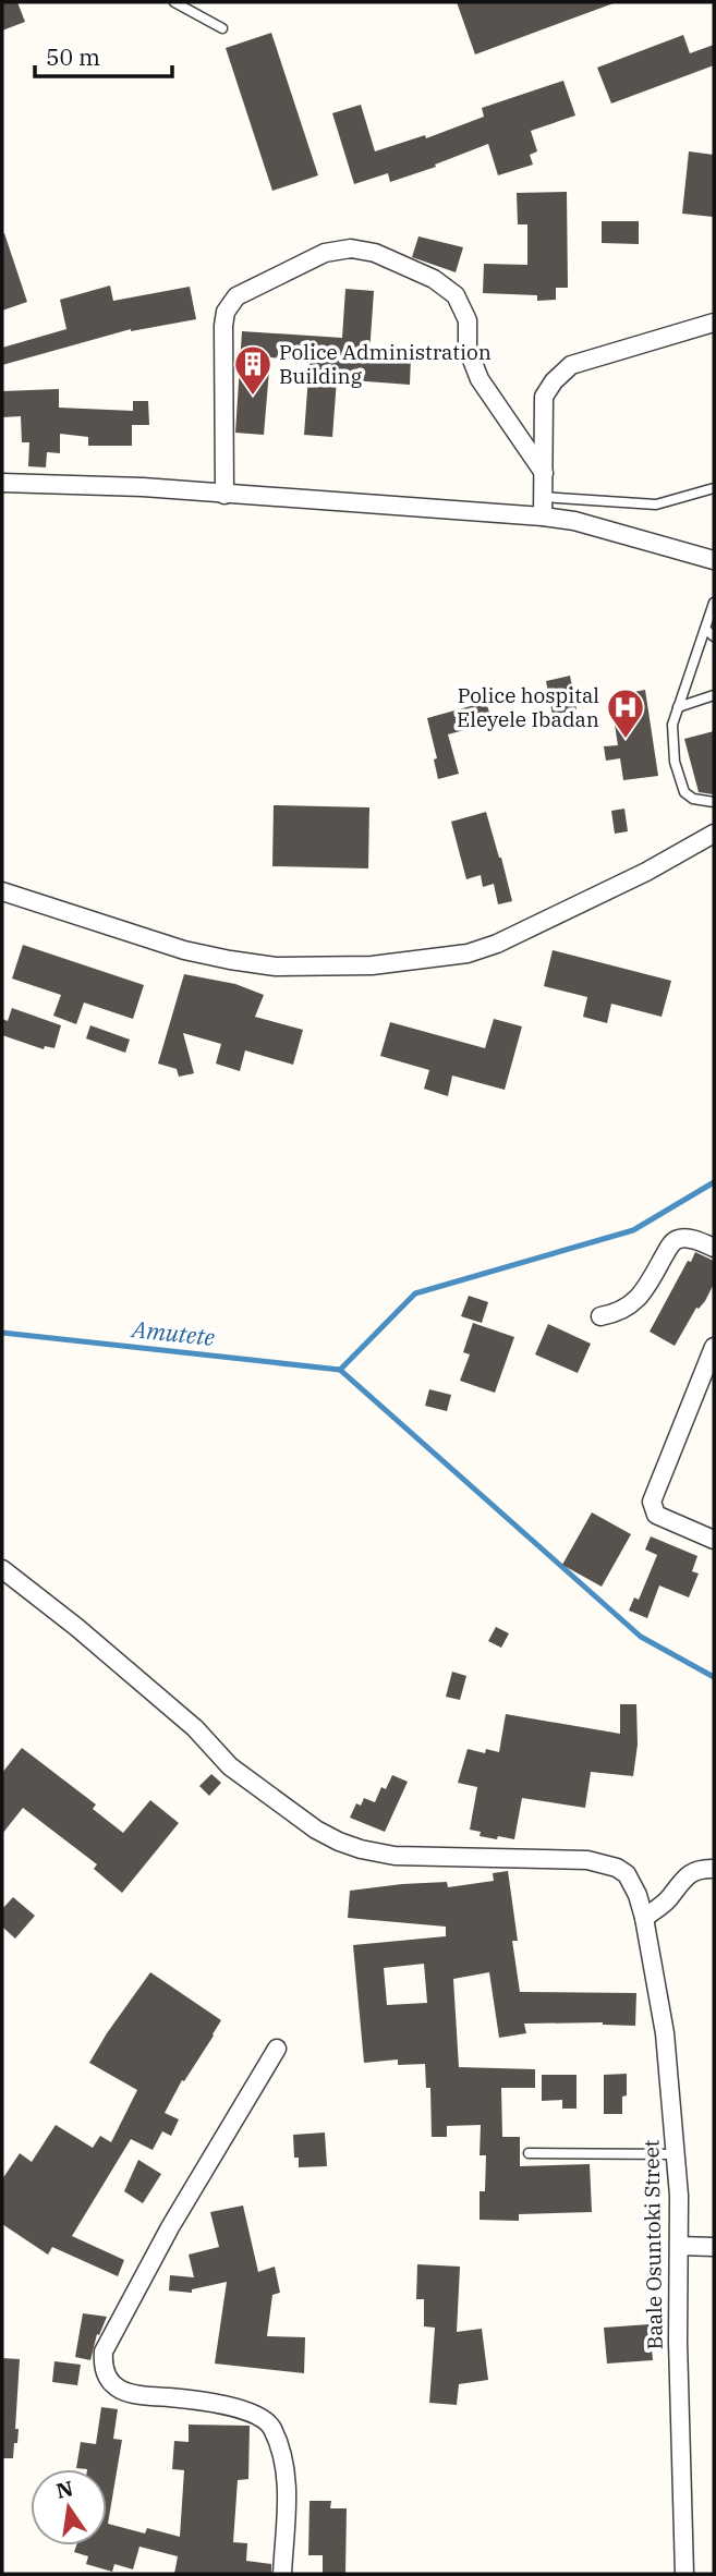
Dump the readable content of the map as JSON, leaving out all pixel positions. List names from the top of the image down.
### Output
{
  "streets": {
    "street": ["Baale Osuntoki Street"]
  },
  "water": ["Amutete"],
  "places": {
    "building": ["Police Administration Building"],
    "hospital": ["Police hospital Eleyele Ibadan"]
  },
  "scale_bar": "50 m",
  "north": "top"
}
